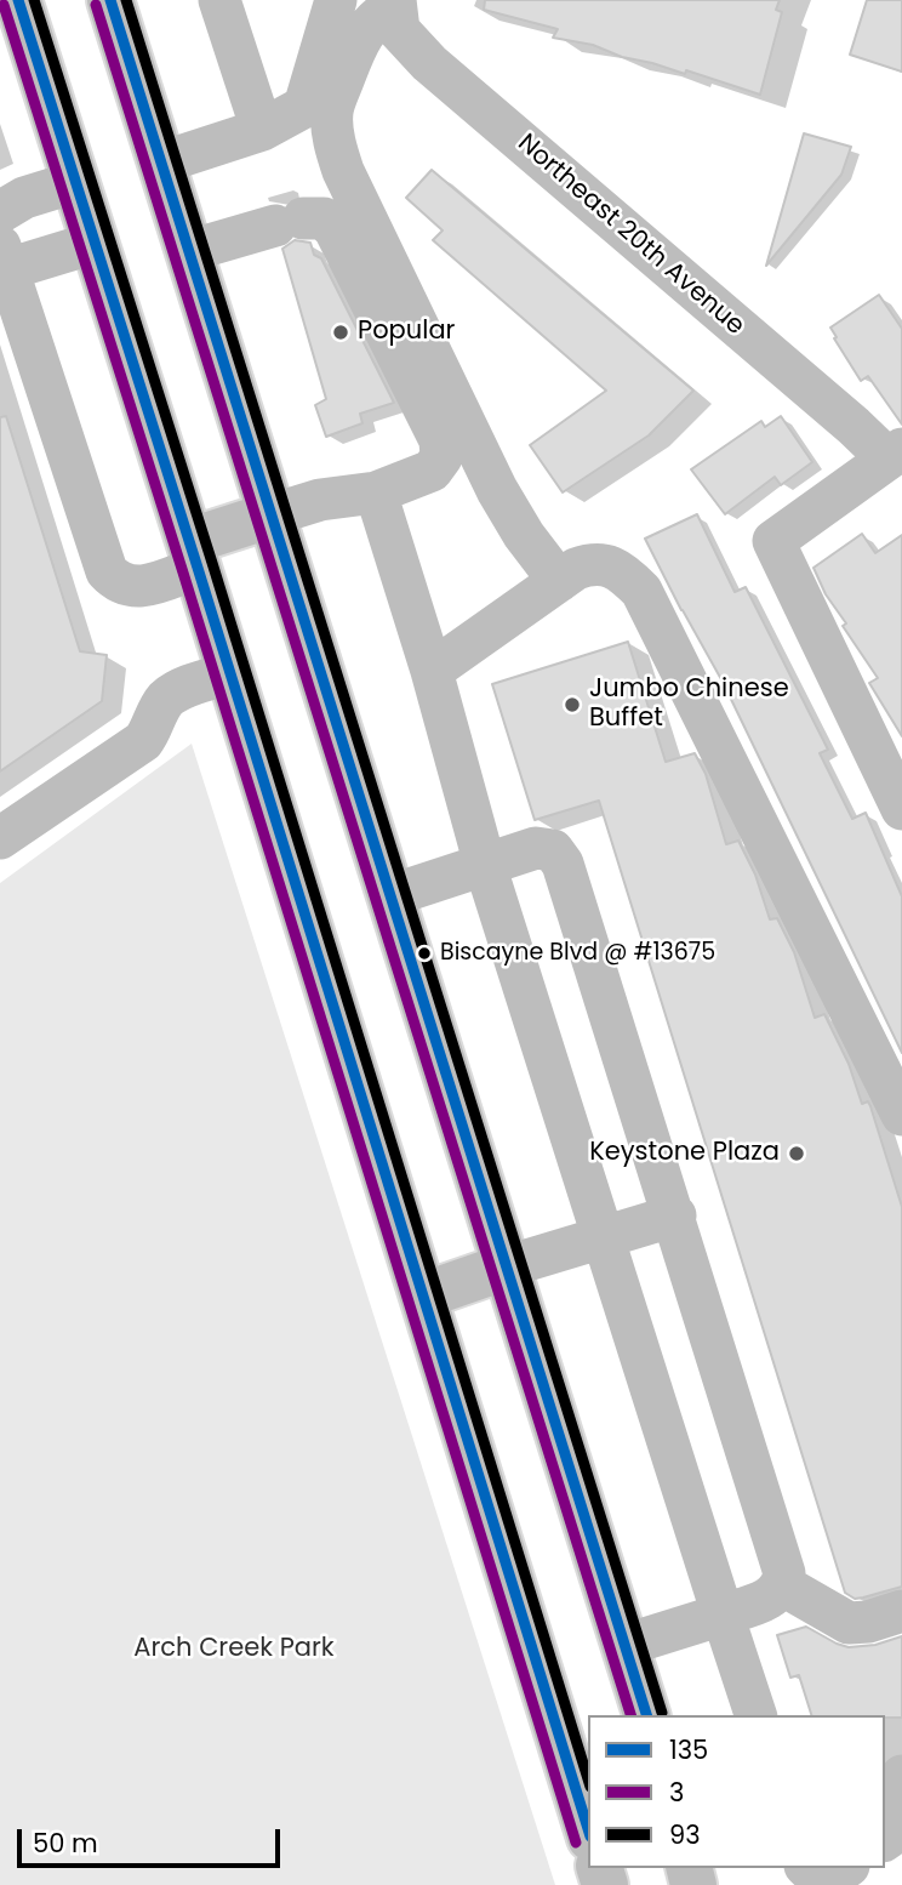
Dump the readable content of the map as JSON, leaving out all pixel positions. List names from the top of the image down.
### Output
{
  "streets": {
    "street": ["Northeast 20th Avenue"]
  },
  "parks": ["Arch Creek Park"],
  "places": [
    "Popular",
    "Jumbo Chinese Buffet",
    "Biscayne Blvd @ #13675",
    "Keystone Plaza"
  ],
  "lines": ["transit line 135", "transit line 93", "transit line 3"],
  "legend": ["135", "3", "93"],
  "scale_bar": "50 m"
}
